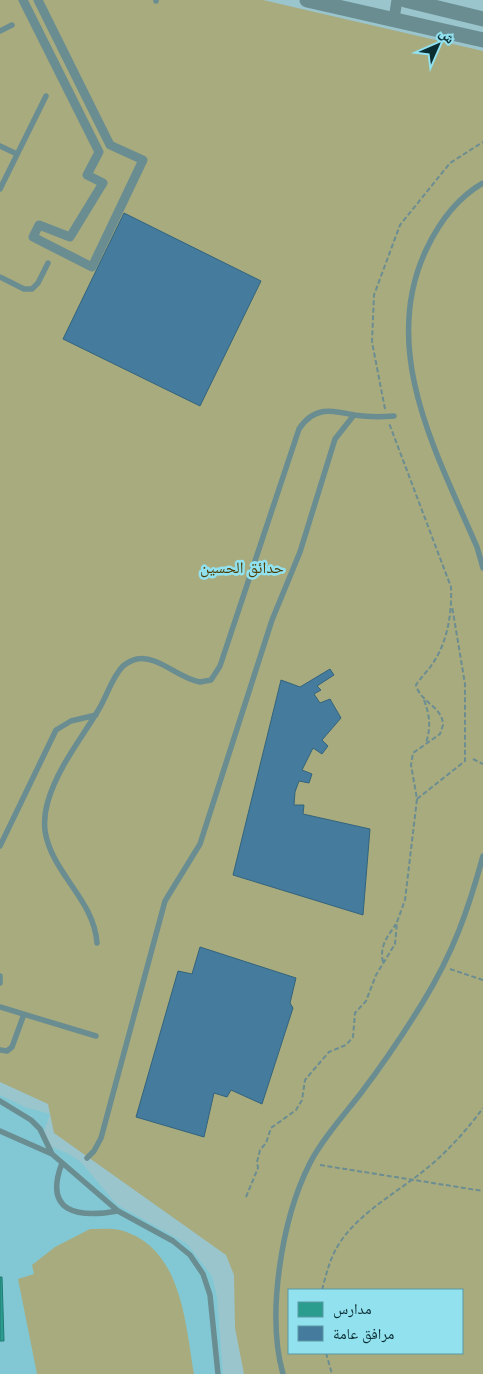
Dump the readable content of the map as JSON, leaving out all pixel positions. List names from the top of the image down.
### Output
{
  "parks": ["حدائق الحسين"],
  "legend": ["مدارس", "مرافق عامة"],
  "north": "top right"
}
